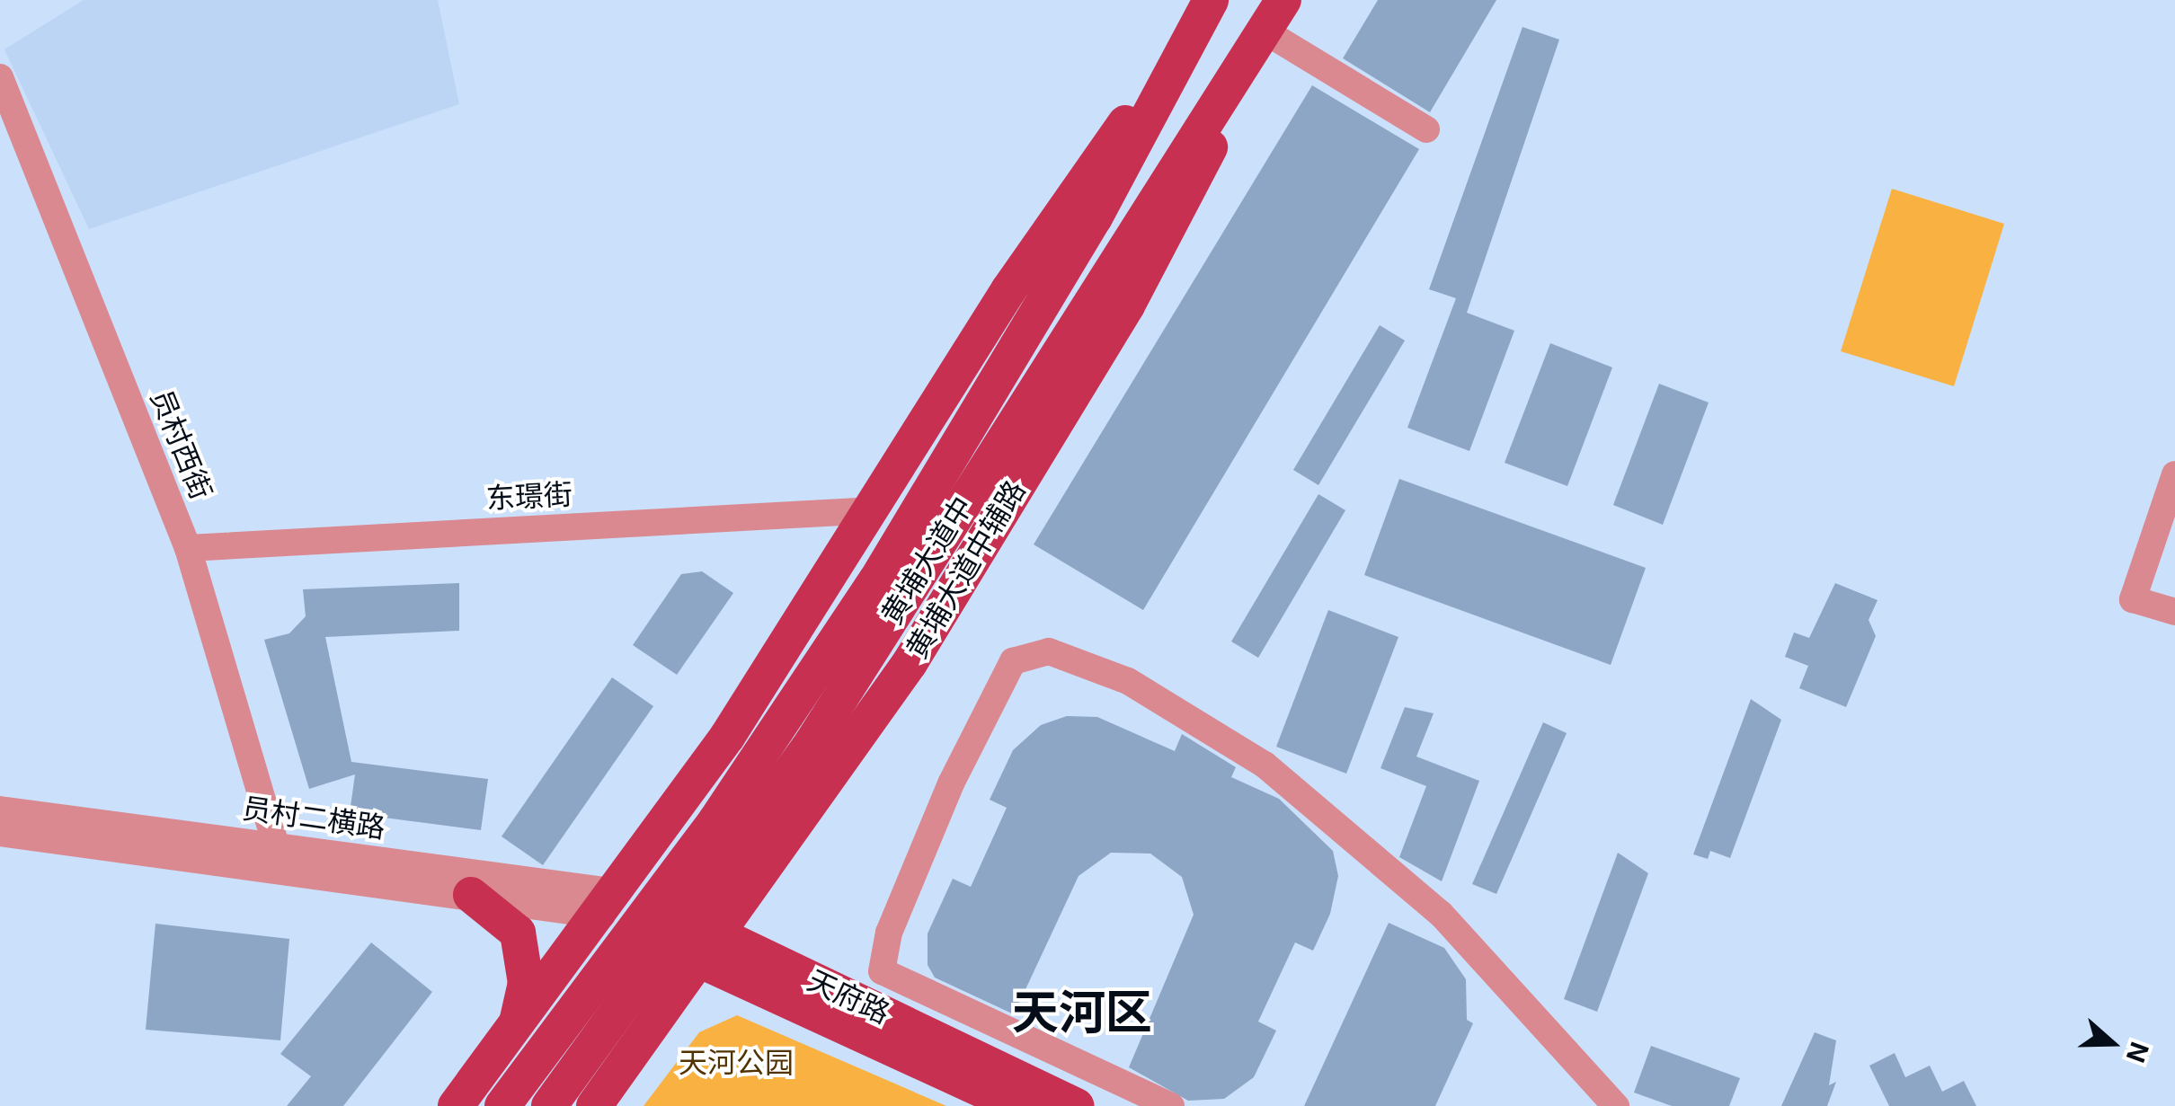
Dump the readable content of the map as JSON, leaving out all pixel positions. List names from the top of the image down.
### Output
{
  "streets": {
    "main road": ["黄埔大道中", "黄埔大道中辅路", "天府路"],
    "street": ["员村西街", "东璟街", "员村二横路"]
  },
  "crossings": [
    ["员村西街", "东璟街"],
    ["员村西街", "员村二横路"],
    ["黄埔大道中", "黄埔大道中辅路"],
    ["黄埔大道中辅路", "天府路"],
    ["员村二横路", "天府路"]
  ],
  "districts": ["天河区"],
  "parks": ["天河公园"],
  "north": "right"
}
